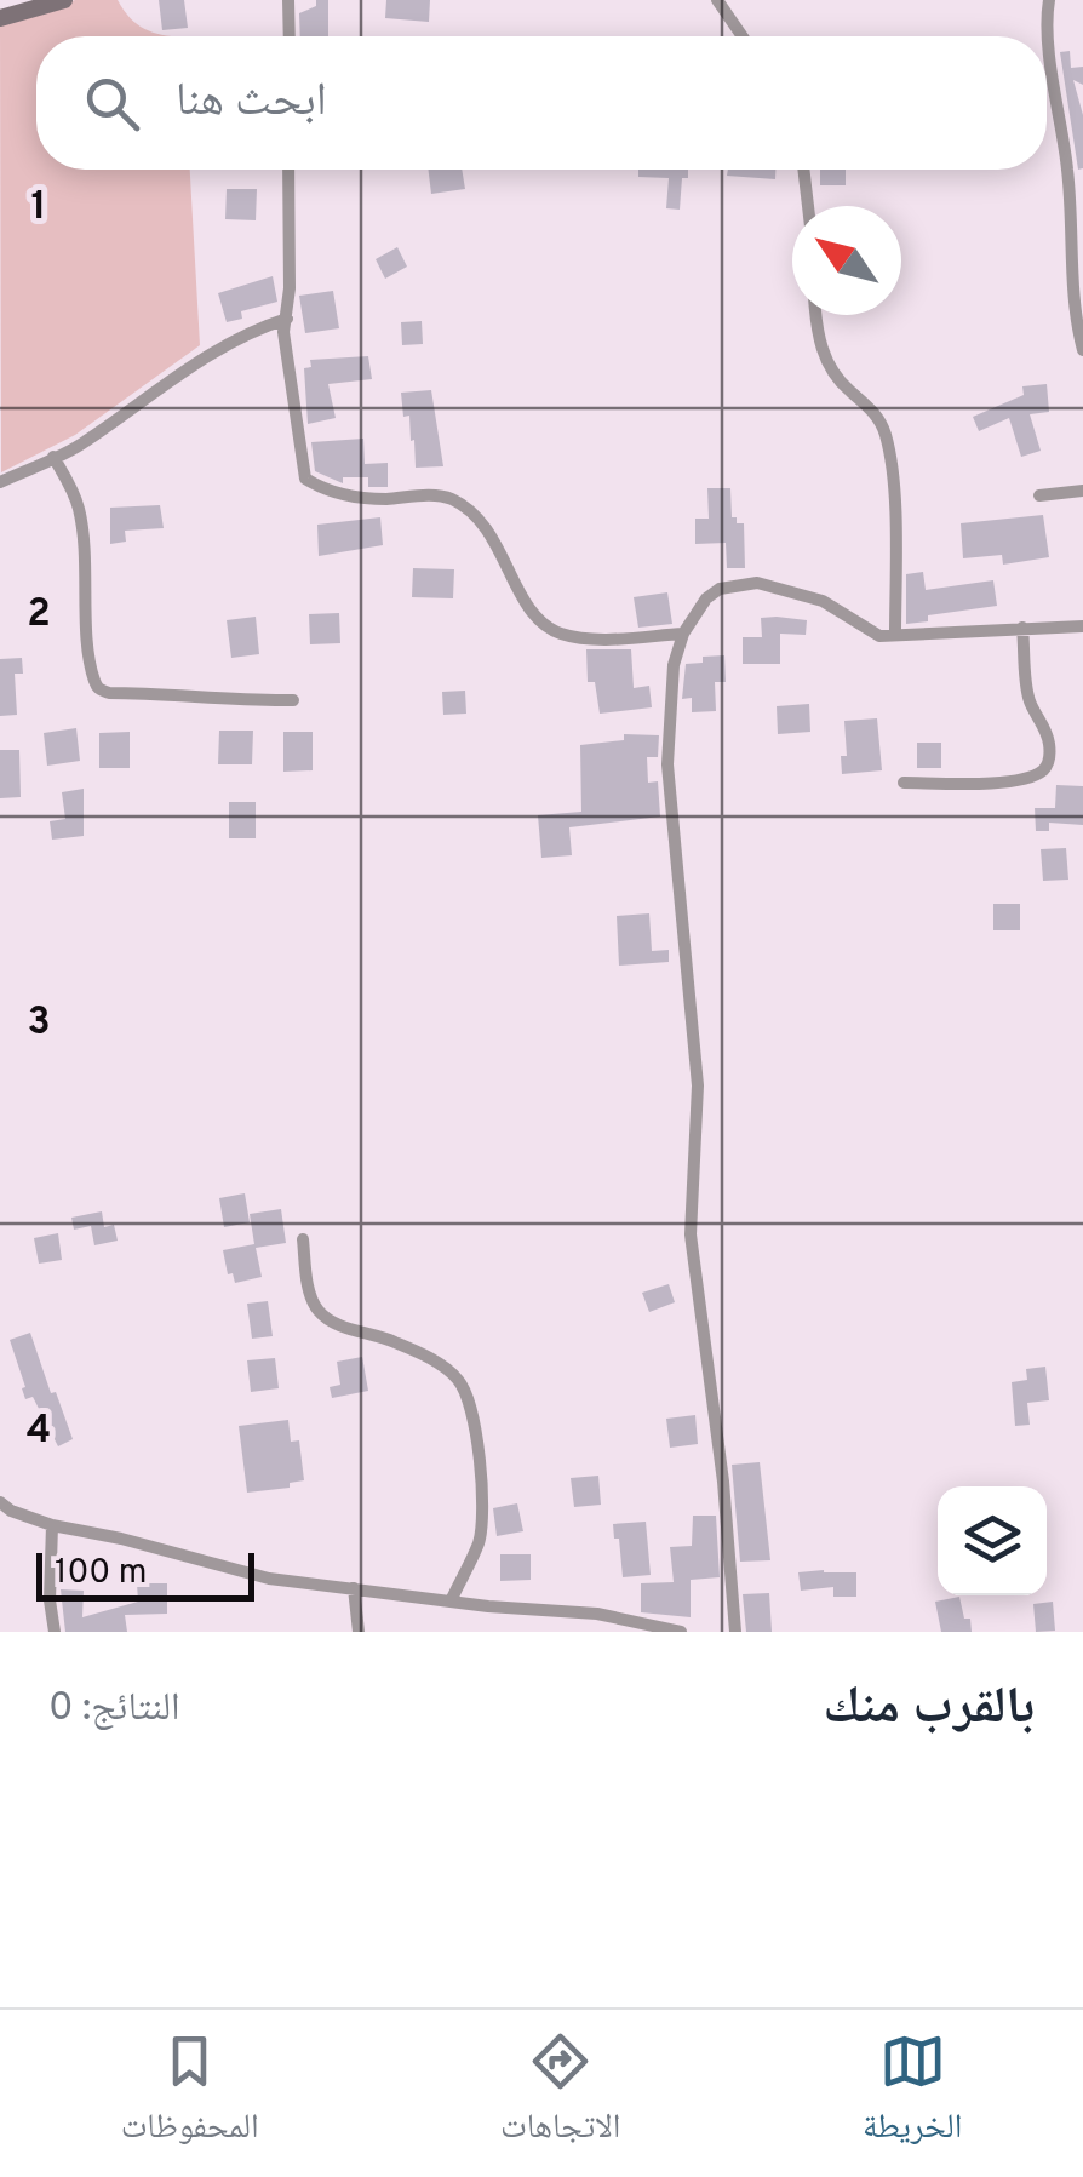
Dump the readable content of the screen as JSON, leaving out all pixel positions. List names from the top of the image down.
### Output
{
  "scale_bar": "100 m",
  "north": "top left",
  "page": {
    "search": "ابحث هنا",
    "scale": "100 m",
    "heading": ["بالقرب منك", "النتائج: 0"],
    "nav": ["الخريطة", "الاتجاهات", "المحفوظات"]
  },
  "grid": {
    "rows": [
      "1",
      "2",
      "3",
      "4"
    ]
  }
}
